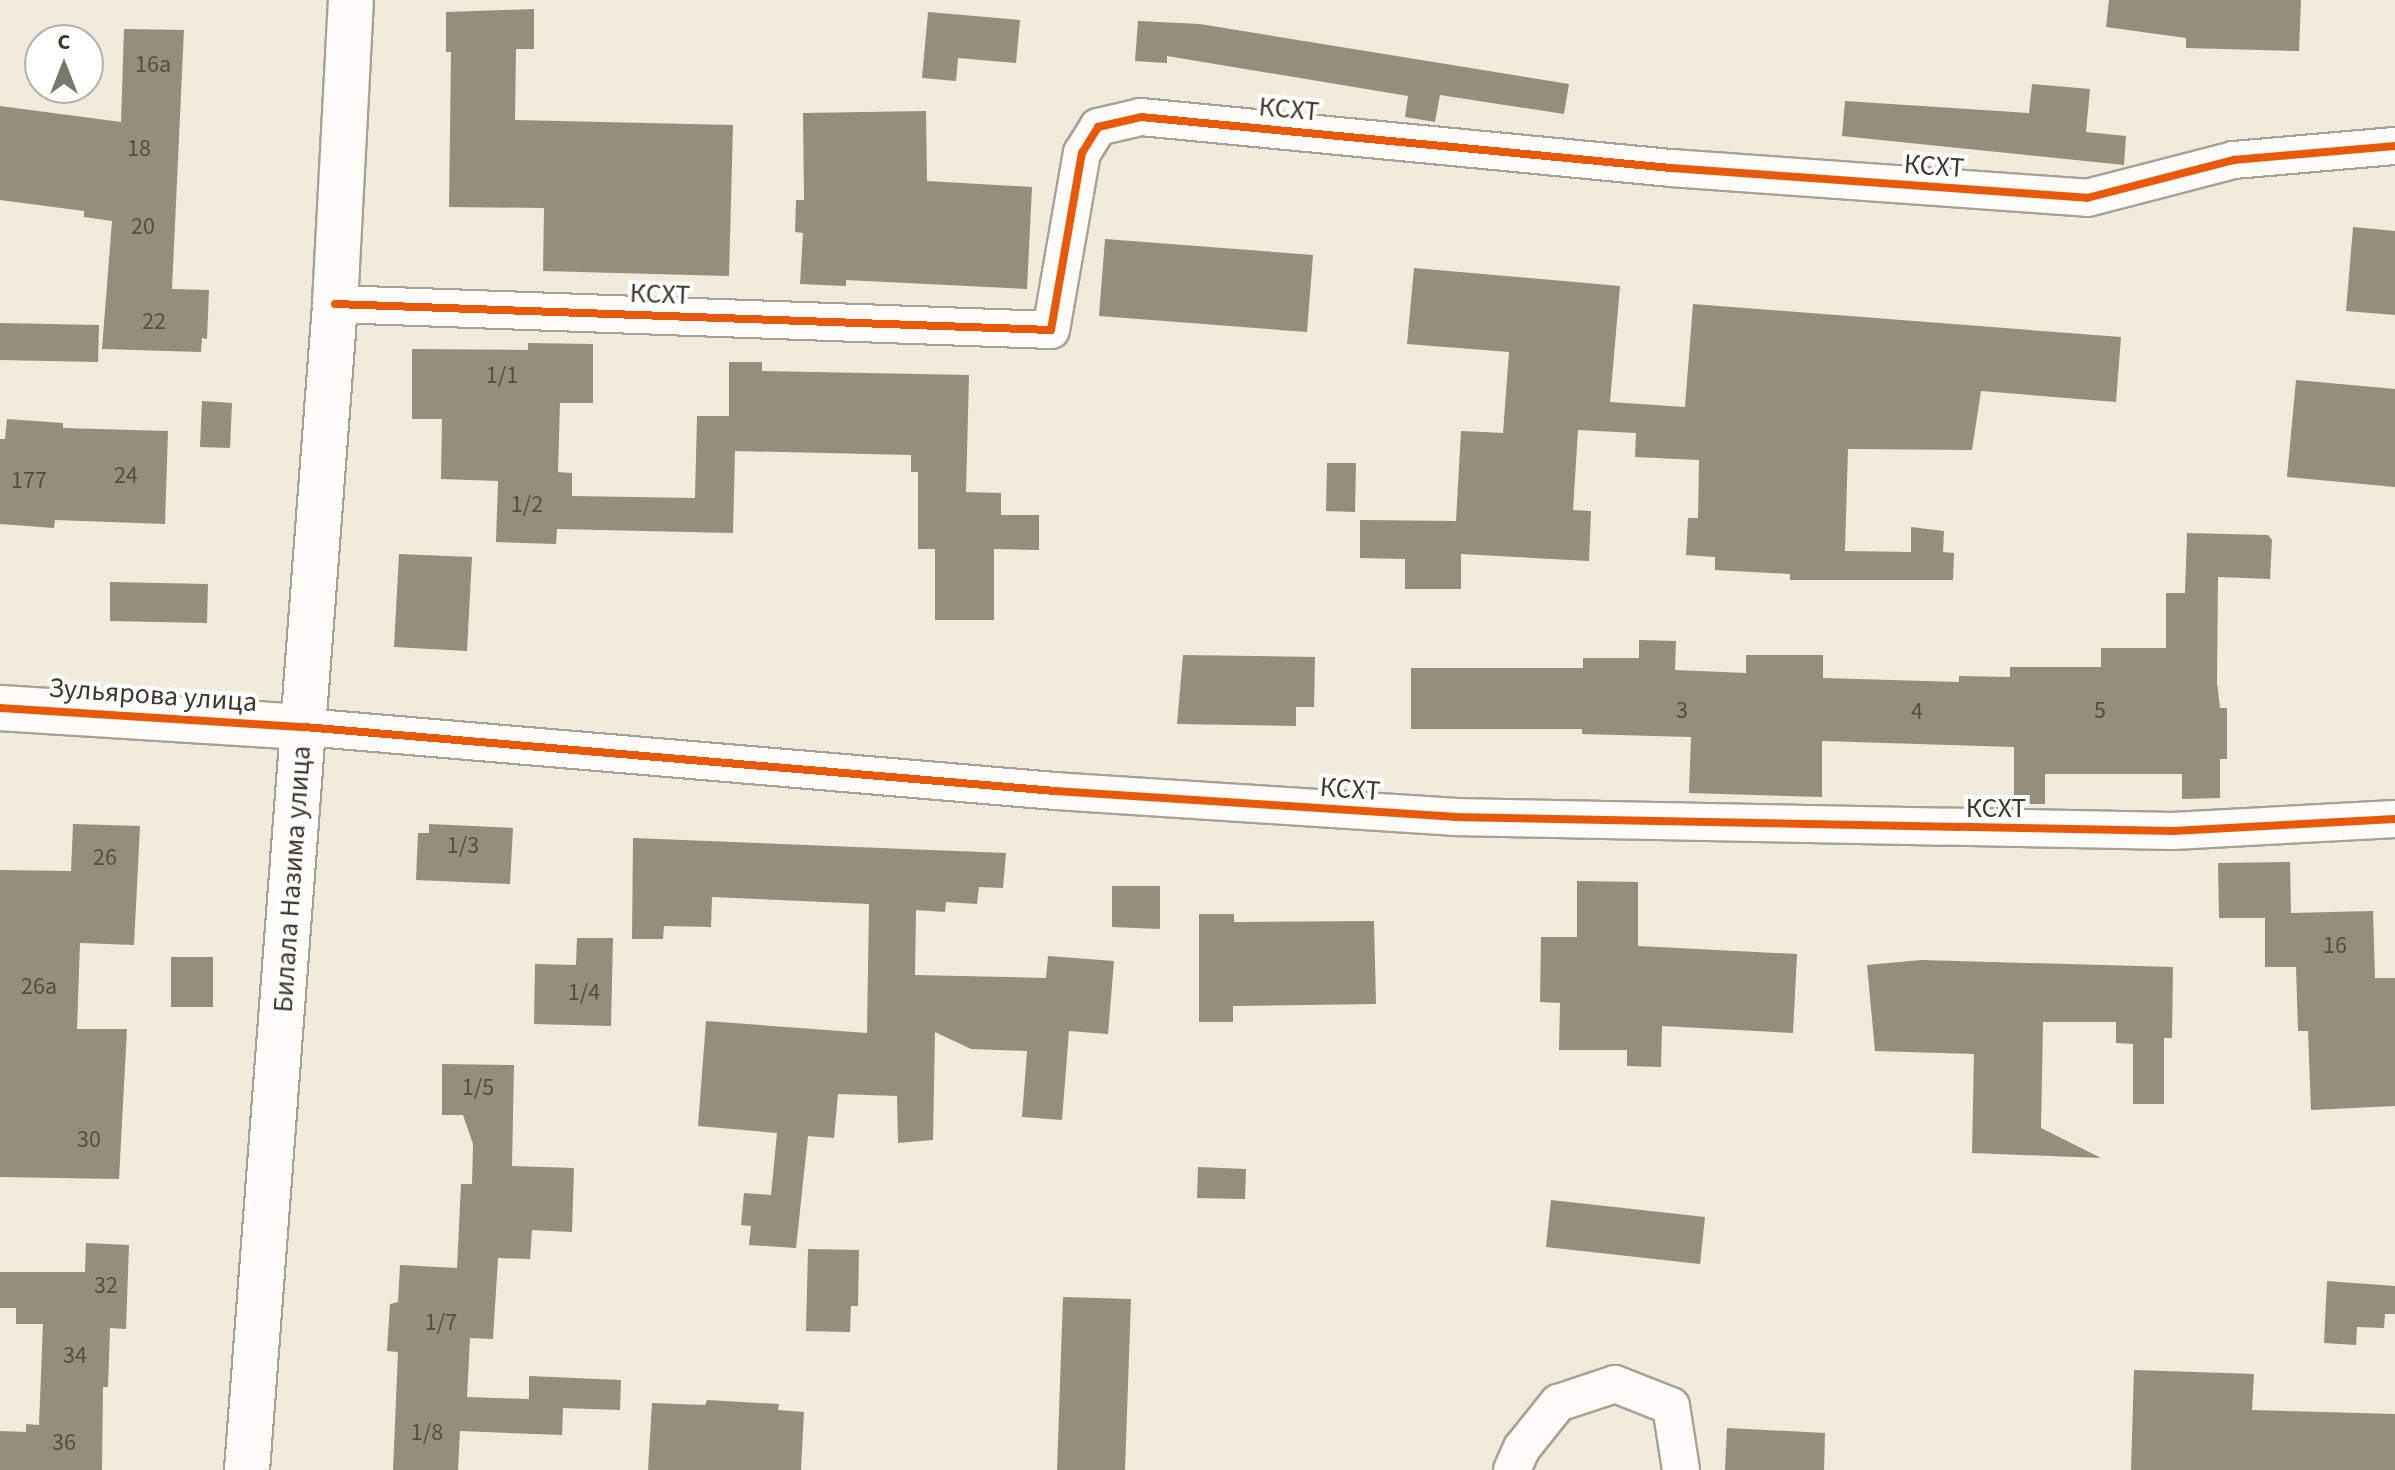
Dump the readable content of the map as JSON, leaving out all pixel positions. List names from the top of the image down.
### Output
{
  "streets": {
    "street": ["КСХТ", "Зульярова улица", "Билала Назима улица"]
  },
  "crossings": [
    ["КСХТ", "Зульярова улица"],
    ["КСХТ", "Билала Назима улица"],
    ["Зульярова улица", "Билала Назима улица"]
  ],
  "house_numbers": [
    "16а",
    "18",
    "20",
    "22",
    "1/1",
    "24",
    "177",
    "1/2",
    "3",
    "5",
    "4",
    "1/3",
    "26",
    "16",
    "26а",
    "1/4",
    "1/5",
    "30",
    "32",
    "1/7",
    "34",
    "1/8",
    "36"
  ],
  "north": "top"
}
